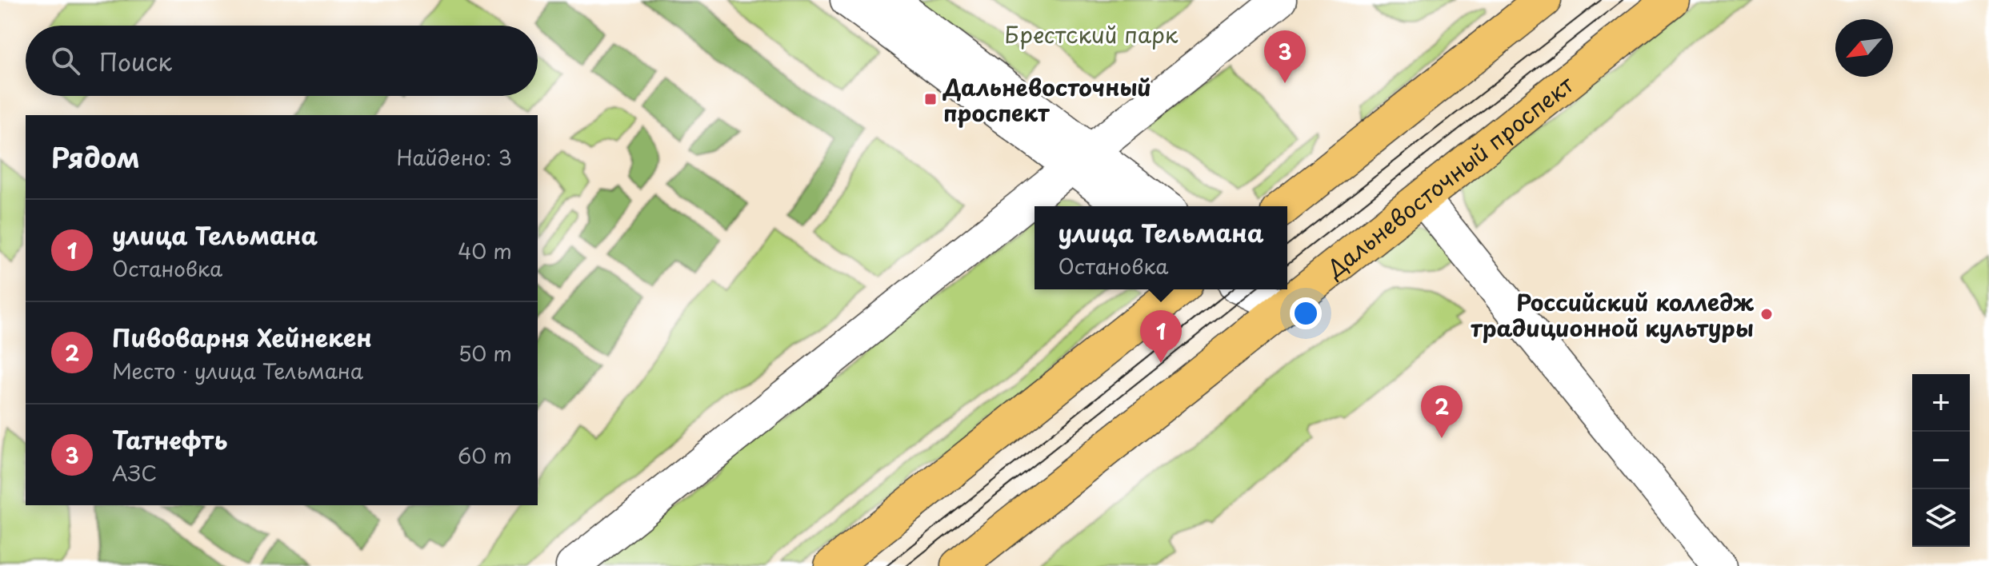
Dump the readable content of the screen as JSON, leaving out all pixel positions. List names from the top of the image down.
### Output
{
  "streets": {
    "main road": ["Дальневосточный проспект"]
  },
  "parks": ["Брестский парк"],
  "places": {
    "transit": ["Дальневосточный проспект"],
    "other": ["Российский колледж традиционной культуры"]
  },
  "north": "bottom left",
  "page": {
    "search": "Поиск",
    "pins": ["3", "1", "2"],
    "heading": ["Рядом", "Найдено: 3"],
    "list": [
      {
        "mark": "1",
        "name": "улица Тельмана",
        "note": "Остановка",
        "value": "40 m"
      },
      {
        "mark": "2",
        "name": "Пивоварня Хейнекен",
        "note": "Место · улица Тельмана",
        "value": "50 m"
      },
      {
        "mark": "3",
        "name": "Татнефть",
        "note": "АЗС",
        "value": "60 m"
      }
    ],
    "popup": ["улица Тельмана", "Остановка"],
    "map_buttons": ["+", "−"]
  }
}
